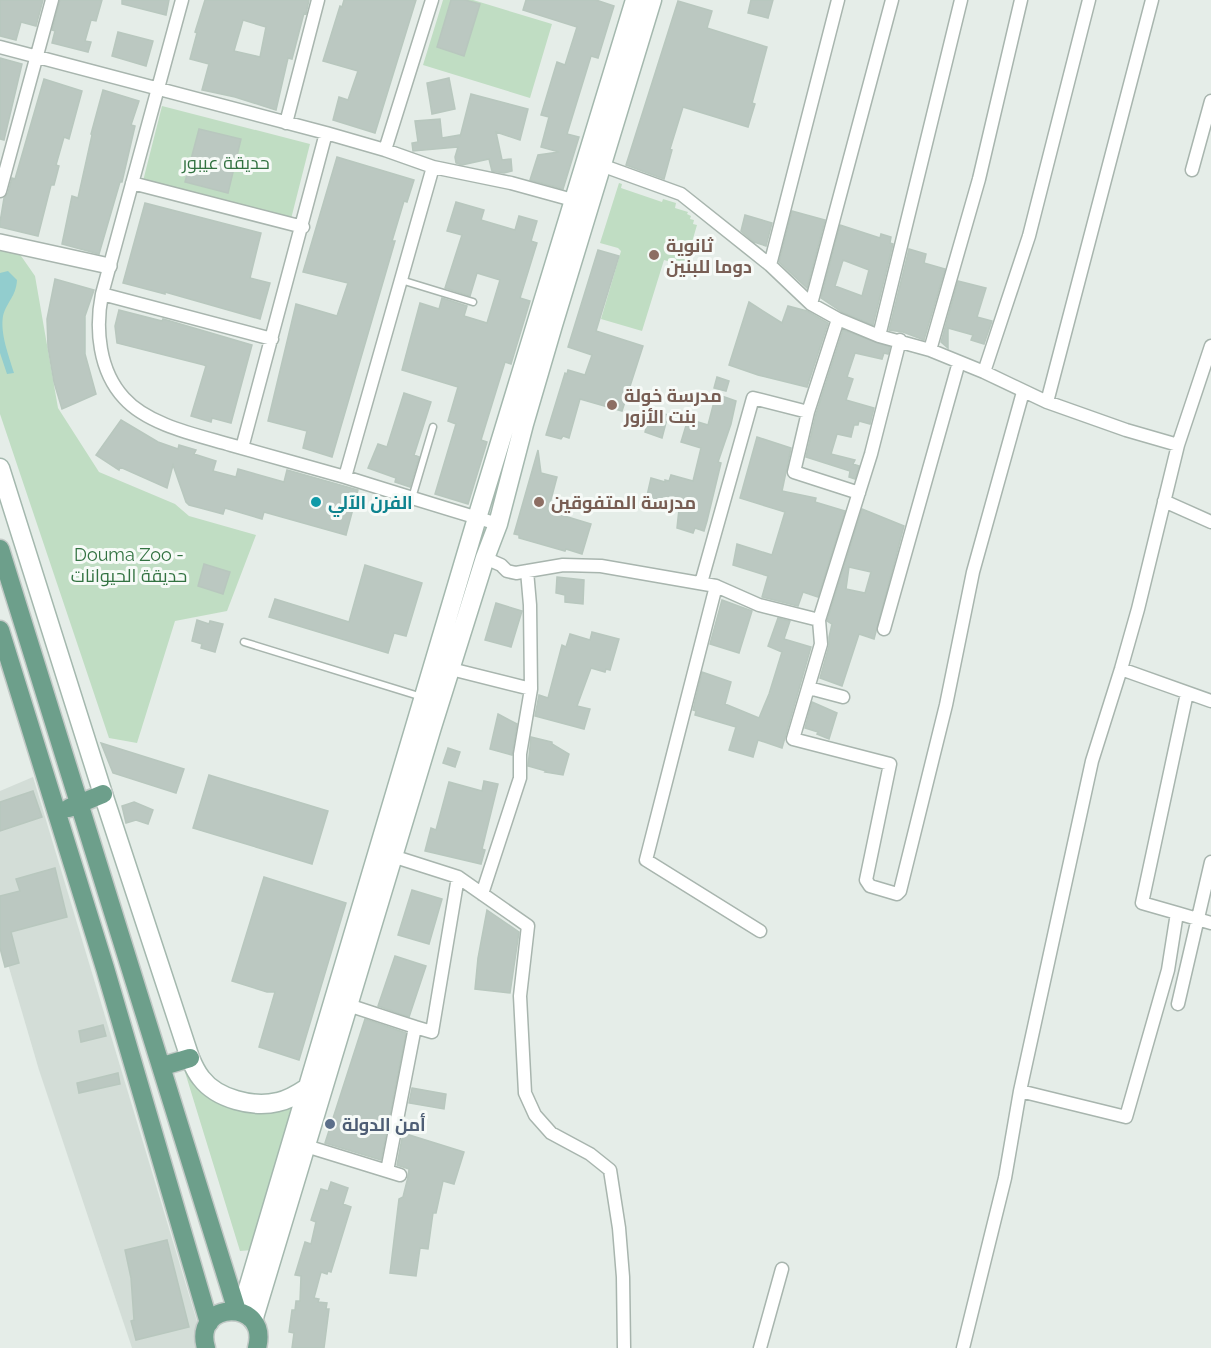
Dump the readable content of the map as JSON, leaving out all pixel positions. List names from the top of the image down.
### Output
{
  "parks": ["حديقة عيبور", "Douma Zoo - حديقة الحيوانات"],
  "places": [
    "ثانوية دوما للبنين",
    "مدرسة خولة بنت الأزور",
    "الفرن الآلي",
    "مدرسة المتفوقين",
    "أمن الدولة"
  ]
}
